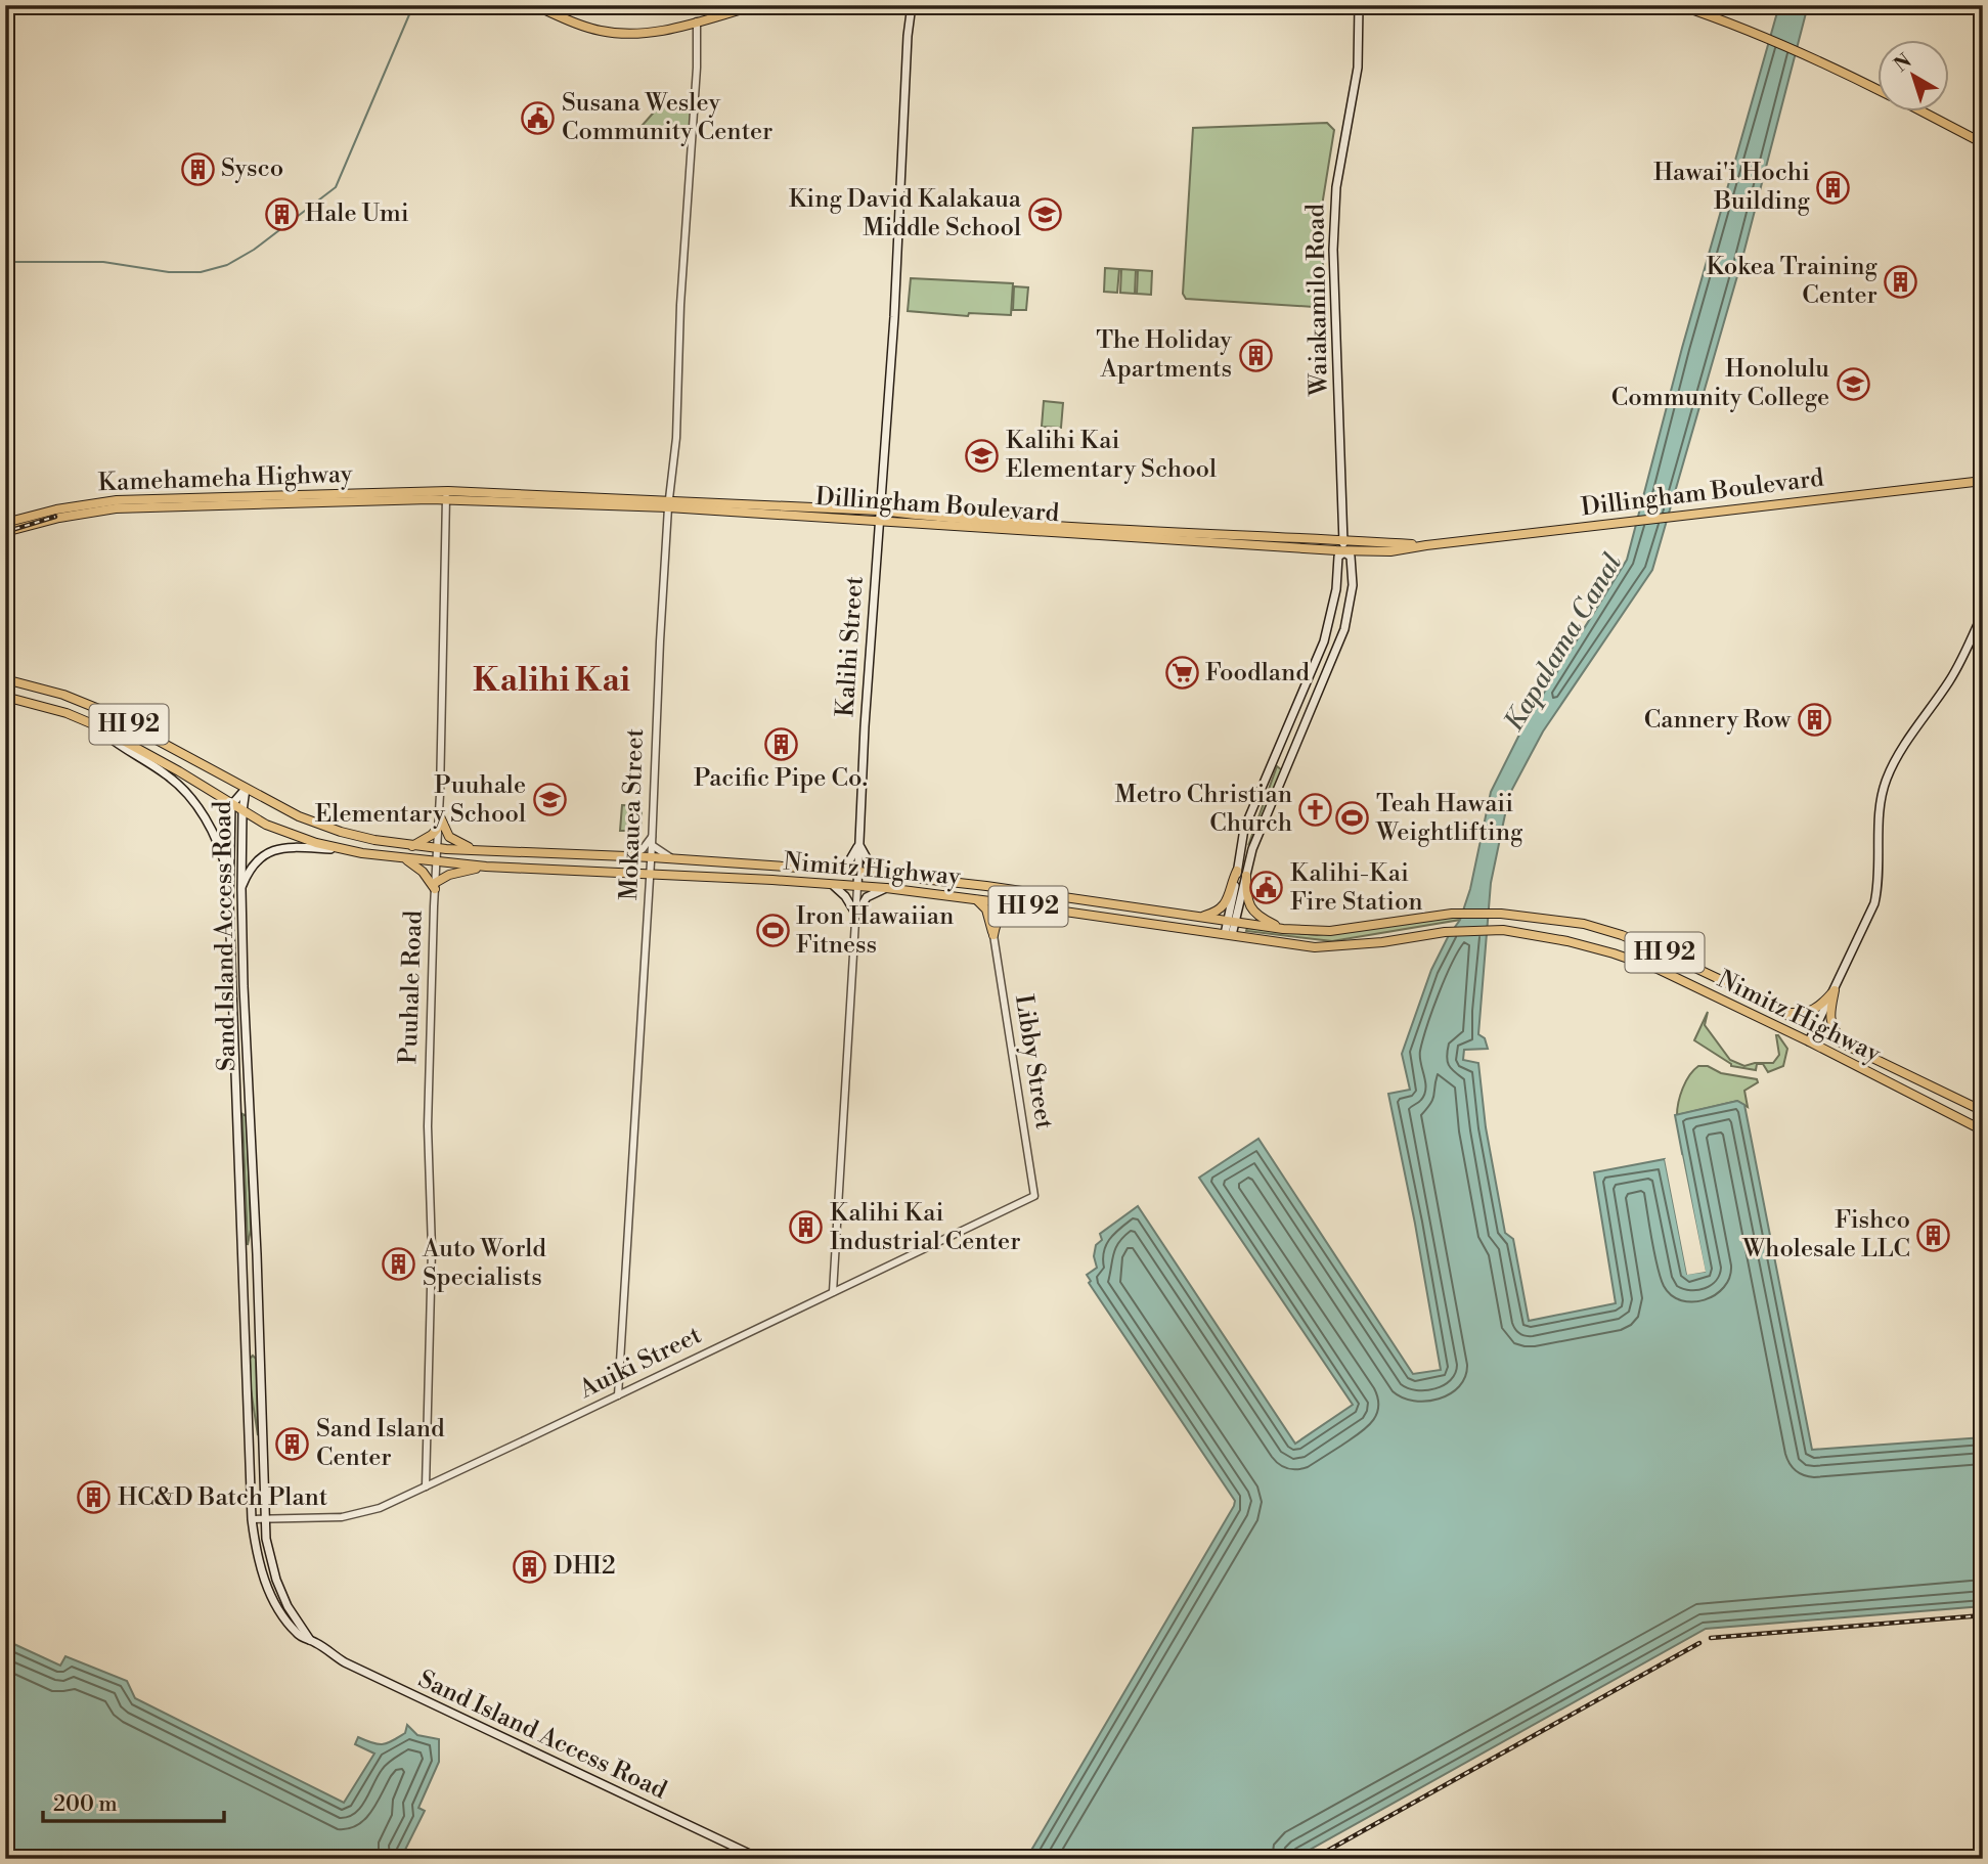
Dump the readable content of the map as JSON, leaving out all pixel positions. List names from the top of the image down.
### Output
{
  "streets": {
    "main road": [
      "Waiakamilo Road",
      "Kamehameha Highway",
      "Dillingham Boulevard",
      "Kalihi Street",
      "HI 92",
      "Nimitz Highway",
      "Sand Island Access Road"
    ],
    "street": [
      "Mokauea Street",
      "Puuhale Road",
      "Libby Street",
      "Auiki Street"
    ]
  },
  "crossings": [
    ["Waiakamilo Road", "Dillingham Boulevard"],
    ["Waiakamilo Road", "Nimitz Highway"],
    ["Kamehameha Highway", "Dillingham Boulevard"],
    ["Kamehameha Highway", "Puuhale Road"],
    ["Dillingham Boulevard", "Kalihi Street"],
    ["Dillingham Boulevard", "Mokauea Street"],
    ["Dillingham Boulevard", "Puuhale Road"],
    ["Kalihi Street", "Nimitz Highway"],
    ["Kalihi Street", "Auiki Street"],
    ["Mokauea Street", "Nimitz Highway"],
    ["Mokauea Street", "Auiki Street"],
    ["Nimitz Highway", "Sand Island Access Road"],
    ["Nimitz Highway", "Puuhale Road"],
    ["Sand Island Access Road", "Auiki Street"],
    ["Puuhale Road", "Auiki Street"],
    ["Libby Street", "Auiki Street"]
  ],
  "districts": ["Kalihi Kai"],
  "water": ["Kapalama Canal"],
  "places": {
    "public building": ["Susana Wesley Community Center", "Kalihi-Kai Fire Station"],
    "building": [
      "Sysco",
      "Hawai'i Hochi Building",
      "Hale Umi",
      "Kokea Training Center",
      "The Holiday Apartments",
      "Cannery Row",
      "Pacific Pipe Co.",
      "Kalihi Kai Industrial Center",
      "Fishco Wholesale LLC",
      "Auto World Specialists",
      "Sand Island Center",
      "HC&D Batch Plant",
      "DHI2"
    ],
    "school or university": [
      "King David Kalakaua Middle School",
      "Honolulu Community College",
      "Kalihi Kai Elementary School",
      "Puuhale Elementary School"
    ],
    "supermarket": ["Foodland"],
    "church": ["Metro Christian Church"],
    "sports": ["Teah Hawaii Weightlifting", "Iron Hawaiian Fitness"]
  },
  "scale_bar": "200 m",
  "north": "top left"
}
